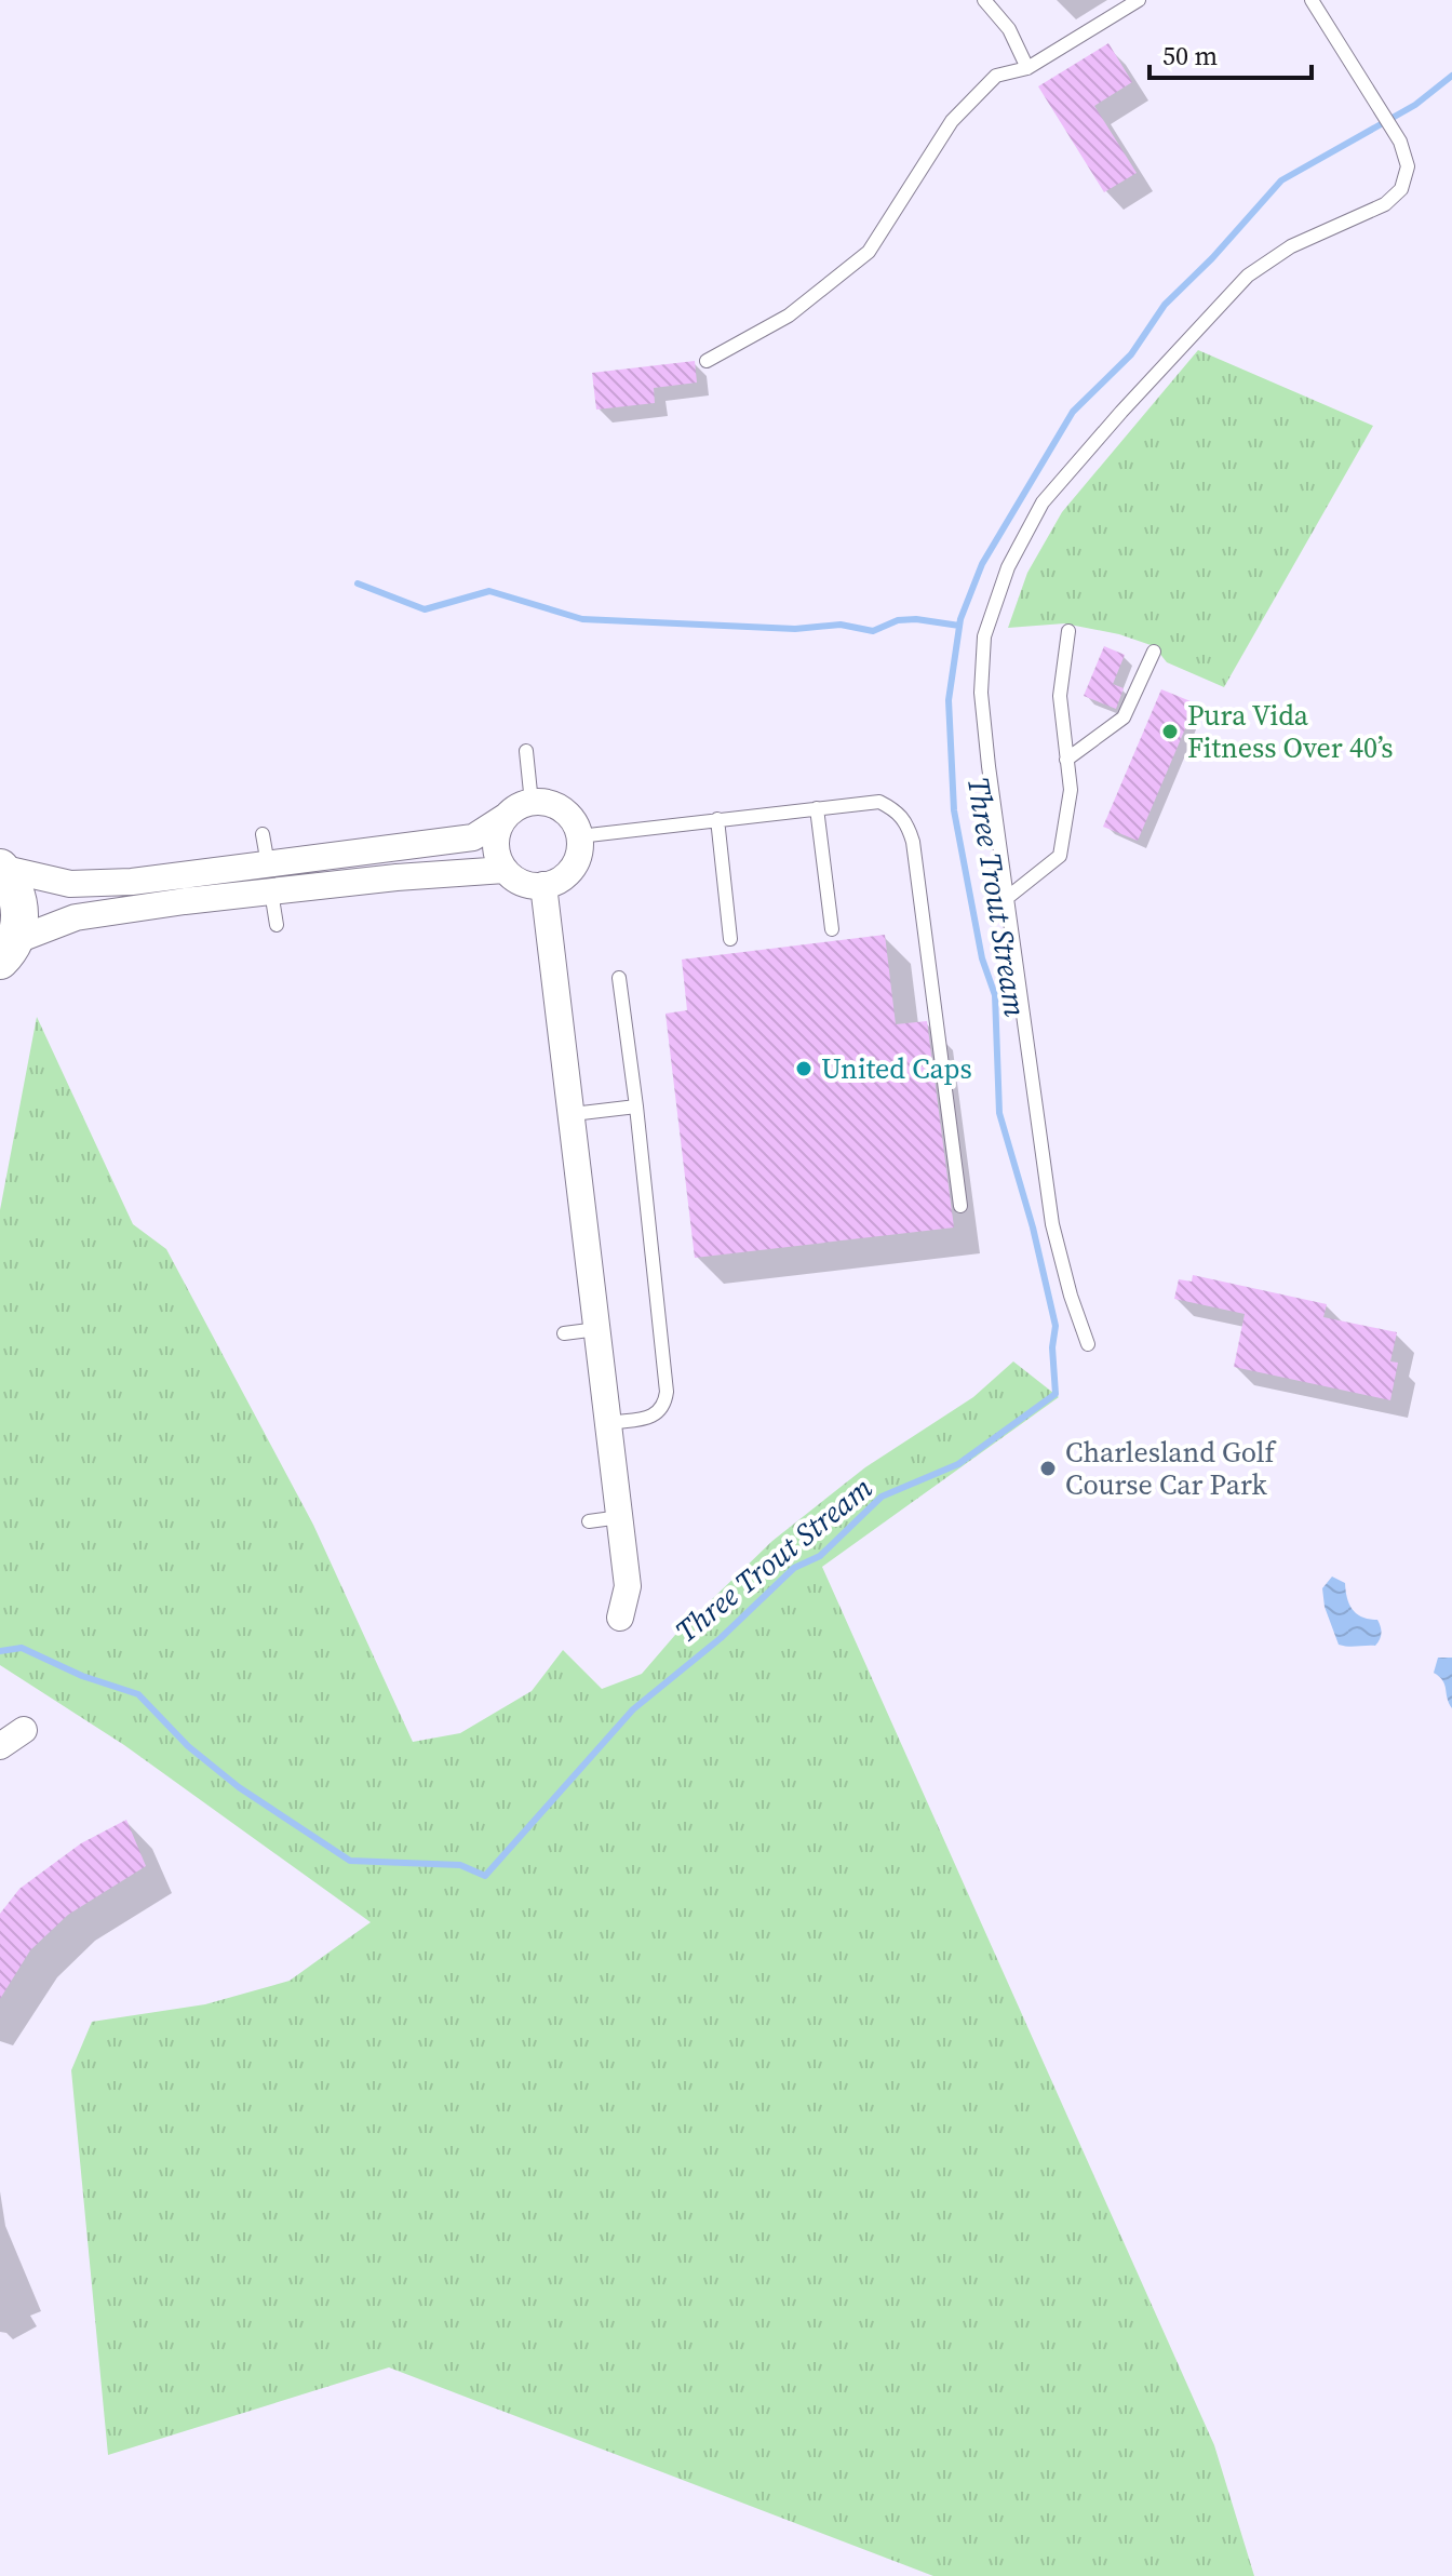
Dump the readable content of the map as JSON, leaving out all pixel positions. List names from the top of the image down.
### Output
{
  "water": ["Three Trout Stream"],
  "places": ["Pura Vida Fitness Over 40’s", "United Caps", "Charlesland Golf Course Car Park"],
  "scale_bar": "50 m"
}
